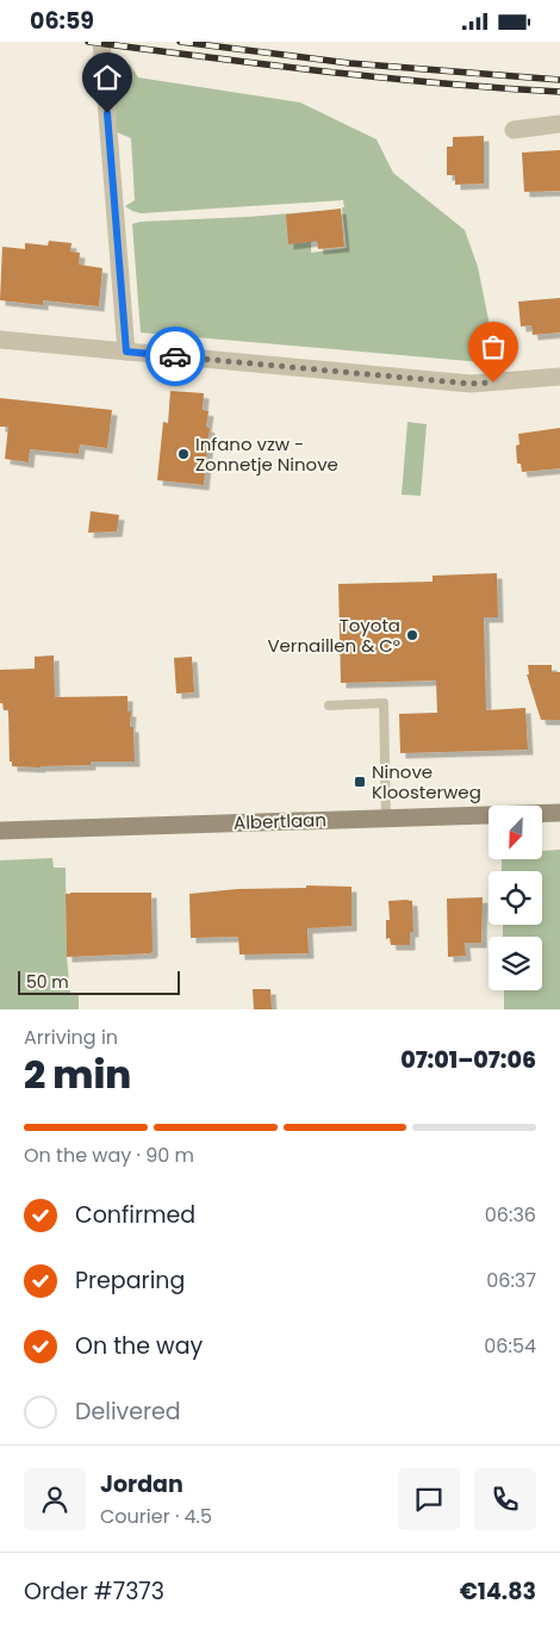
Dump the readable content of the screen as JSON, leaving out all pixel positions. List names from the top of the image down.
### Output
{
  "streets": {
    "main road": ["Albertlaan"]
  },
  "places": {
    "other": ["Infano vzw - Zonnetje Ninove", "Toyota Vernaillen & C°"],
    "transit": ["Ninove Kloosterweg"]
  },
  "scale_bar": "50 m",
  "north": "bottom left",
  "page": {
    "status": "06:59",
    "scale": "50 m",
    "heading": ["2 min", "Arriving in", "07:01–07:06"],
    "panel": [
      "Jordan",
      "Courier · 4.5",
      "Order #7373",
      "€14.83"
    ],
    "bar": "On the way · 90 m",
    "list": [
      ["Confirmed", "06:36"],
      ["Preparing", "06:37"],
      ["On the way", "06:54"],
      "Delivered"
    ]
  }
}
